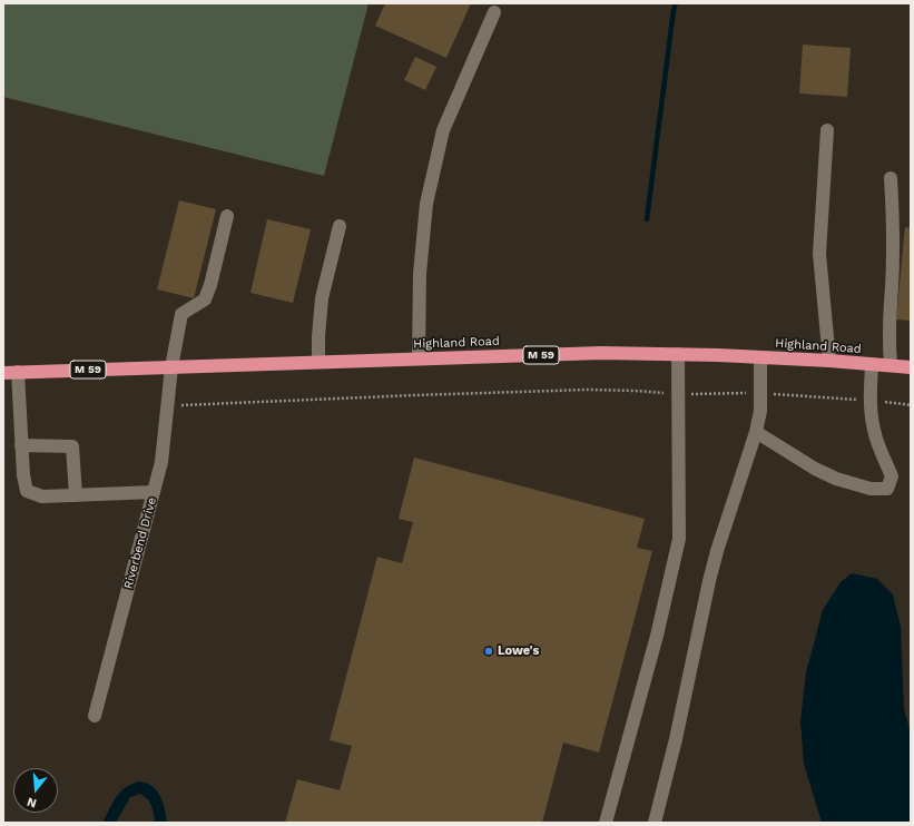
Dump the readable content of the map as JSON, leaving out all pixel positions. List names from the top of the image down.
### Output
{
  "streets": {
    "highway": ["Highland Road", "M 59"],
    "lane": ["Riverbend Drive"]
  },
  "crossings": [
    ["Highland Road", "Riverbend Drive"]
  ],
  "places": ["Lowe's"],
  "north": "bottom"
}
